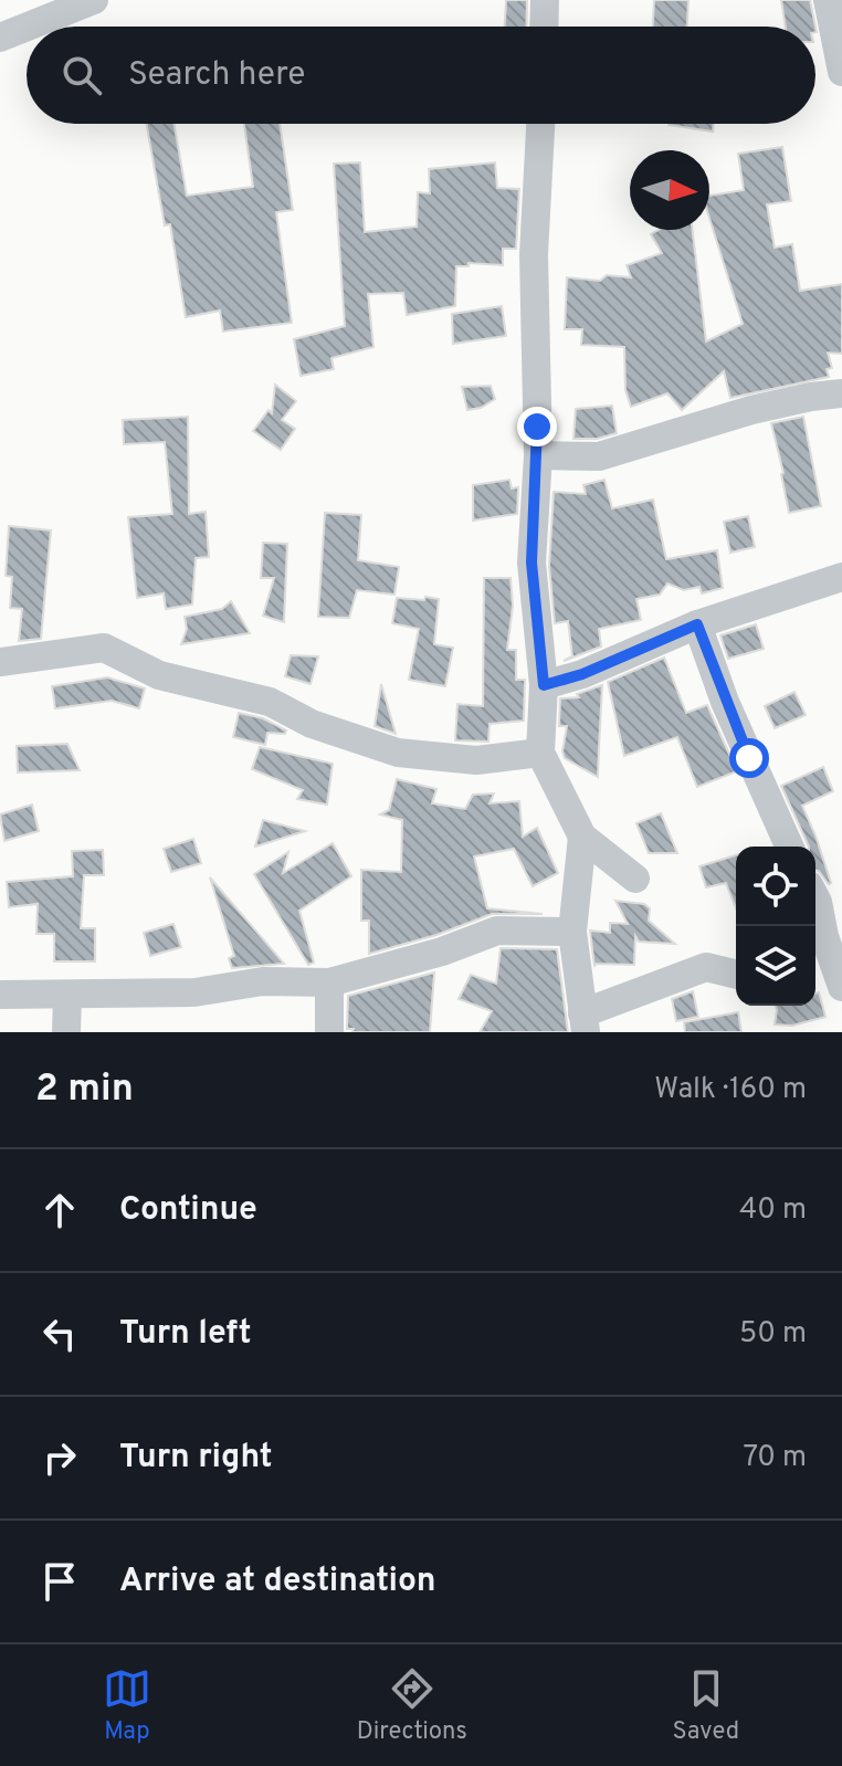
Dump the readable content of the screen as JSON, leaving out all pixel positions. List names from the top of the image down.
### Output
{
  "north": "right",
  "page": {
    "search": "Search here",
    "heading": ["2 min", "Walk · 160 m"],
    "list": [
      ["Continue", "40 m"],
      ["Turn left", "50 m"],
      ["Turn right", "70 m"],
      "Arrive at destination"
    ],
    "nav": ["Map", "Directions", "Saved"]
  }
}
